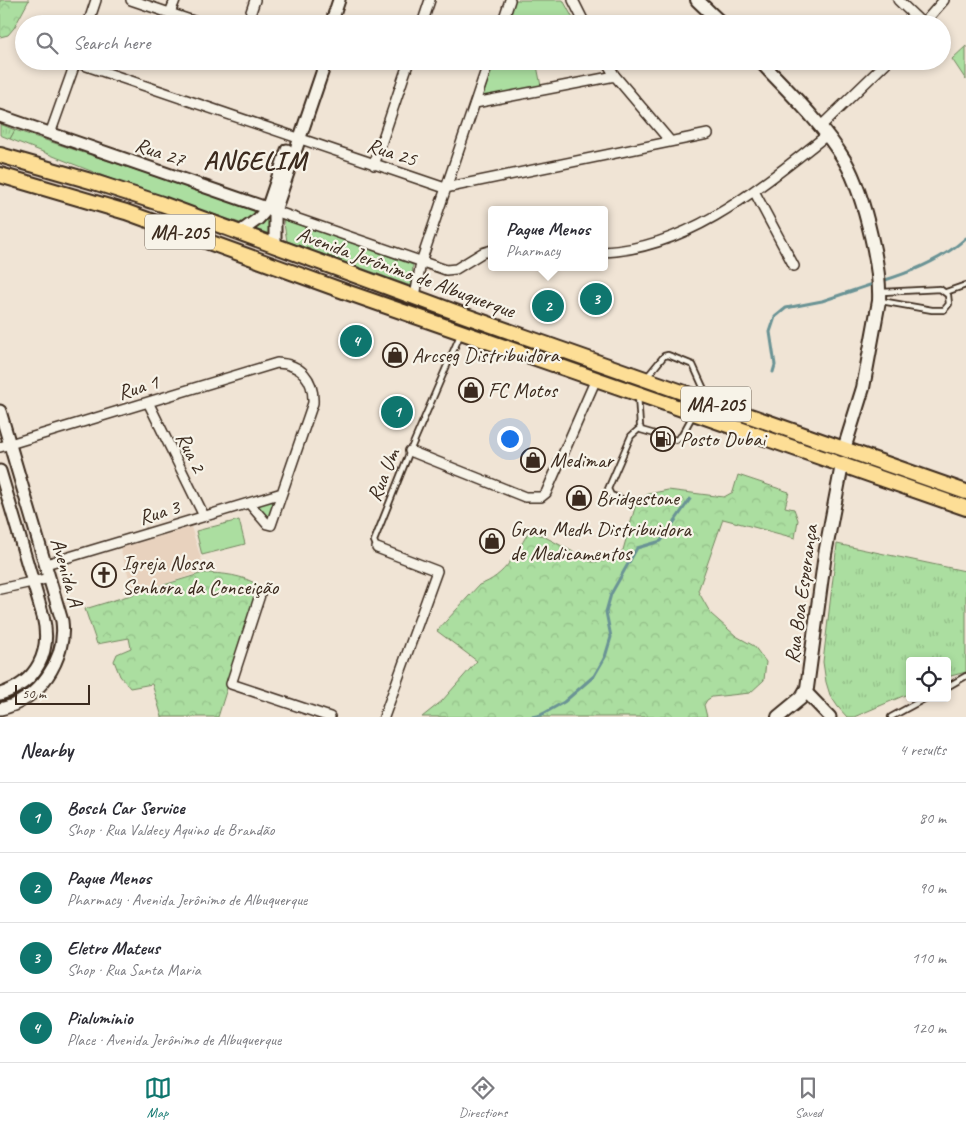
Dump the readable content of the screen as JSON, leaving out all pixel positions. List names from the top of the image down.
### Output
{
  "streets": {
    "main road": ["MA-205", "Avenida Jerônimo de Albuquerque", "Rua Boa Esperança"],
    "street": [
      "Rua 27",
      "Rua 25",
      "Rua 1",
      "Rua 2",
      "Rua 3",
      "Avenida A"
    ],
    "lane": ["Rua Um"]
  },
  "crossings": [
    ["Avenida Jerônimo de Albuquerque", "Rua Um"],
    ["Avenida Jerônimo de Albuquerque", "Rua Boa Esperança"],
    ["Rua 1", "Rua 2"],
    ["Rua 1", "Rua 3"],
    ["Rua 1", "Avenida A"],
    ["Rua 2", "Rua 3"],
    ["Rua 3", "Avenida A"]
  ],
  "districts": ["ANGELIM"],
  "places": {
    "shop": [
      "Arcseg Distribuidora",
      "FC Motos",
      "Medimar",
      "Bridgestone",
      "Gran Medh Distribuidora de Medicamentos"
    ],
    "fuel station": ["Posto Dubai"],
    "church": ["Igreja Nossa Senhora da Conceição"]
  },
  "scale_bar": "50 m",
  "page": {
    "search": "Search here",
    "popup": ["Pague Menos", "Pharmacy"],
    "pins": [
      "3",
      "2",
      "4",
      "1"
    ],
    "scale": "50 m",
    "heading": ["Nearby", "4 results"],
    "list": [
      {
        "mark": "1",
        "name": "Bosch Car Service",
        "note": "Shop · Rua Valdecy Aquino de Brandão",
        "value": "80 m"
      },
      {
        "mark": "2",
        "name": "Pague Menos",
        "note": "Pharmacy · Avenida Jerônimo de Albuquerque",
        "value": "90 m"
      },
      {
        "mark": "3",
        "name": "Eletro Mateus",
        "note": "Shop · Rua Santa Maria",
        "value": "110 m"
      },
      {
        "mark": "4",
        "name": "Pialuminio",
        "note": "Place · Avenida Jerônimo de Albuquerque",
        "value": "120 m"
      }
    ],
    "nav": ["Map", "Directions", "Saved"]
  }
}
